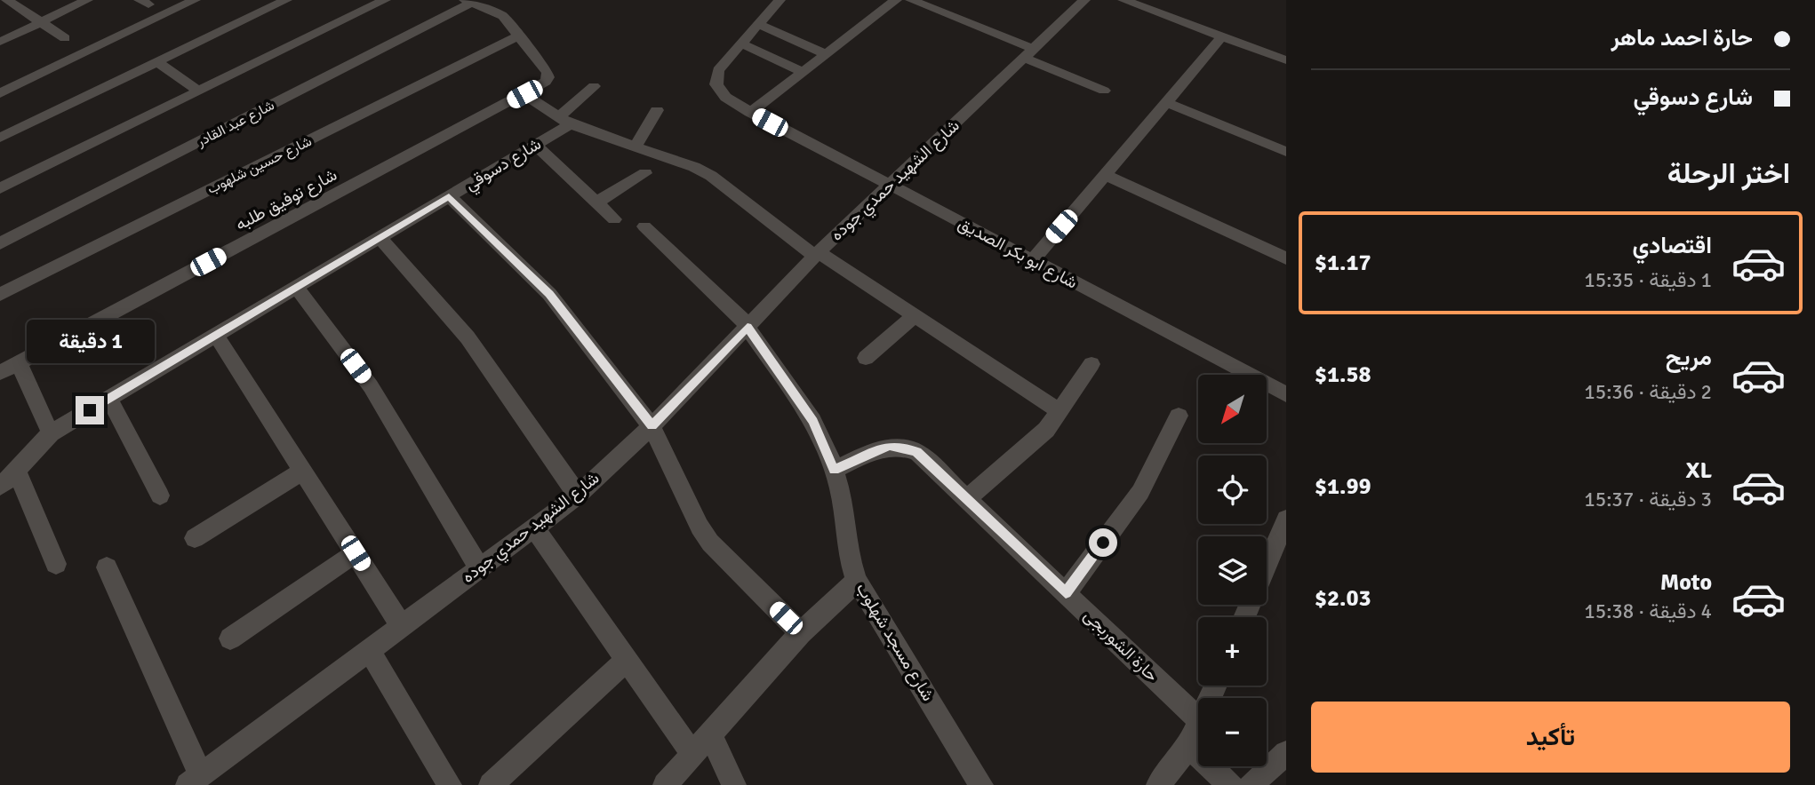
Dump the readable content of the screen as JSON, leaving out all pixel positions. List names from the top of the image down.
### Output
{
  "streets": {
    "street": [
      "شارع عبد القادر",
      "شارع دسوقي",
      "شارع حسين شلهوب",
      "شارع الشهيد حمدي جوده",
      "شارع توفيق طلبه",
      "شارع ابو بكر الصديق",
      "شارع مسجد شهلوب",
      "حارة الشوربجى"
    ]
  },
  "crossings": [
    ["شارع حسين شلهوب", "شارع توفيق طلبه"],
    ["شارع الشهيد حمدي جوده", "شارع ابو بكر الصديق"],
    ["شارع الشهيد حمدي جوده", "شارع مسجد شهلوب"],
    ["شارع مسجد شهلوب", "حارة الشوربجى"]
  ],
  "north": "bottom left",
  "page": {
    "banner": ["حارة احمد ماهر", "شارع دسوقي"],
    "heading": "اختر الرحلة",
    "list": [
      {
        "name": "اقتصادي",
        "note": "1 دقيقة · 15:35",
        "value": "$1.17"
      },
      {
        "name": "مريح",
        "note": "2 دقيقة · 15:36",
        "value": "$1.58"
      },
      {
        "name": "XL",
        "note": "3 دقيقة · 15:37",
        "value": "$1.99"
      },
      {
        "name": "Moto",
        "note": "4 دقيقة · 15:38",
        "value": "$2.03"
      }
    ],
    "bubble": "1 دقيقة",
    "map_buttons": ["+", "−"],
    "buttons": "تأكيد"
  }
}
